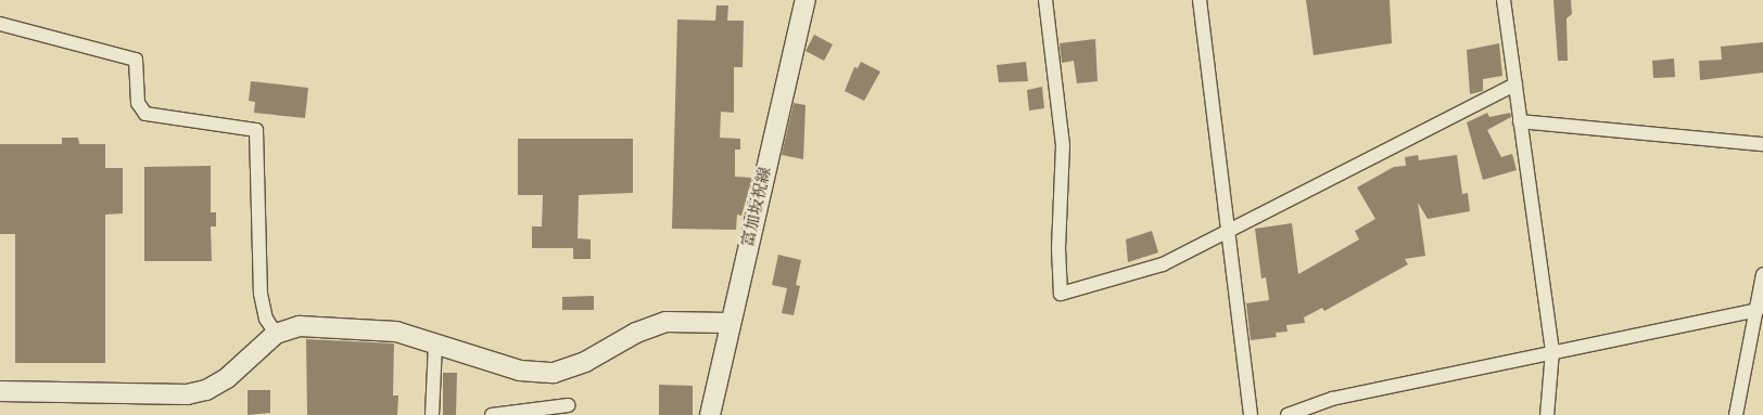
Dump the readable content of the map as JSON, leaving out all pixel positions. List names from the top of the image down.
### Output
{
  "streets": {
    "street": ["富加坂祝線"]
  }
}
